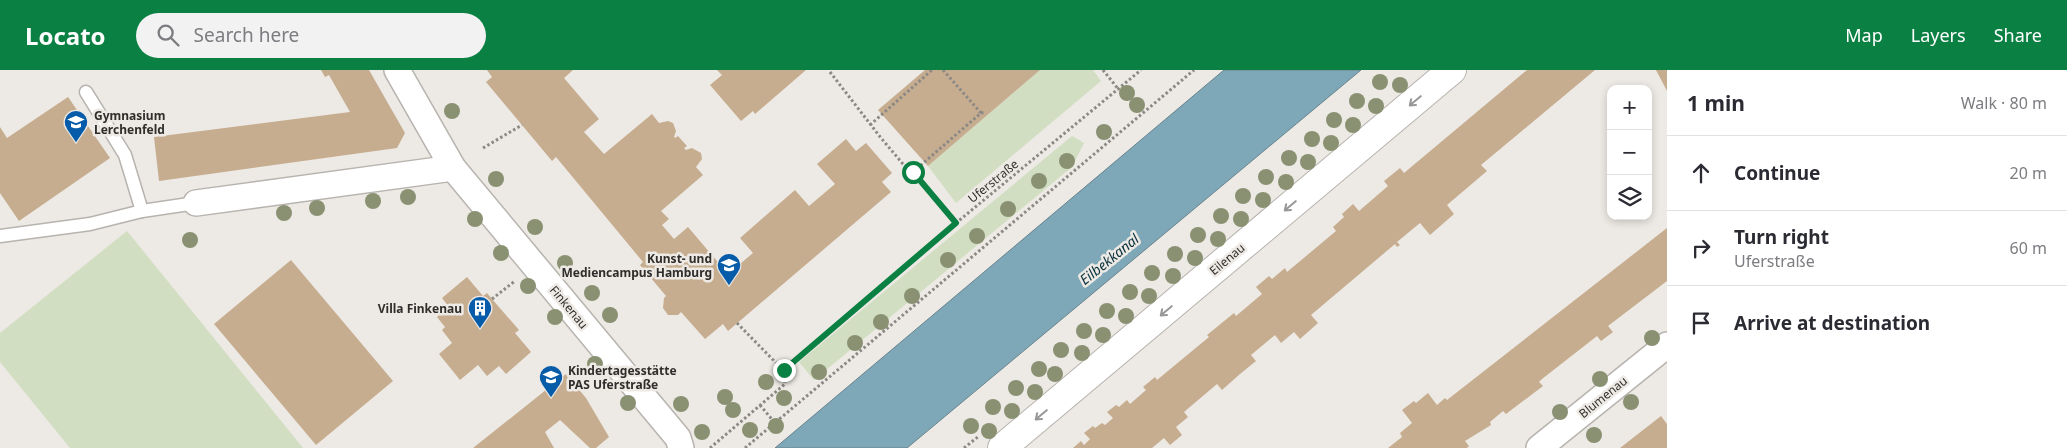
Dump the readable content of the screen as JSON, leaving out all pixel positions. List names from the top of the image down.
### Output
{
  "streets": {
    "street": ["Eilenau", "Finkenau", "Blumenau"],
    "path": ["Uferstraße"]
  },
  "one_way": ["Eilenau"],
  "water": ["Eilbekkanal"],
  "places": {
    "school or university": ["Gymnasium Lerchenfeld", "Kunst- und Mediencampus Hamburg", "Kindertagesstätte PAS Uferstraße"],
    "building": ["Villa Finkenau"]
  },
  "page": {
    "header": "Locato",
    "search": "Search here",
    "nav": ["Map", "Layers", "Share"],
    "heading": ["1 min", "Walk · 80 m"],
    "map_buttons": ["+", "−"],
    "list": [
      ["Continue", "20 m"],
      ["Turn right", "Uferstraße", "60 m"],
      "Arrive at destination"
    ]
  }
}
